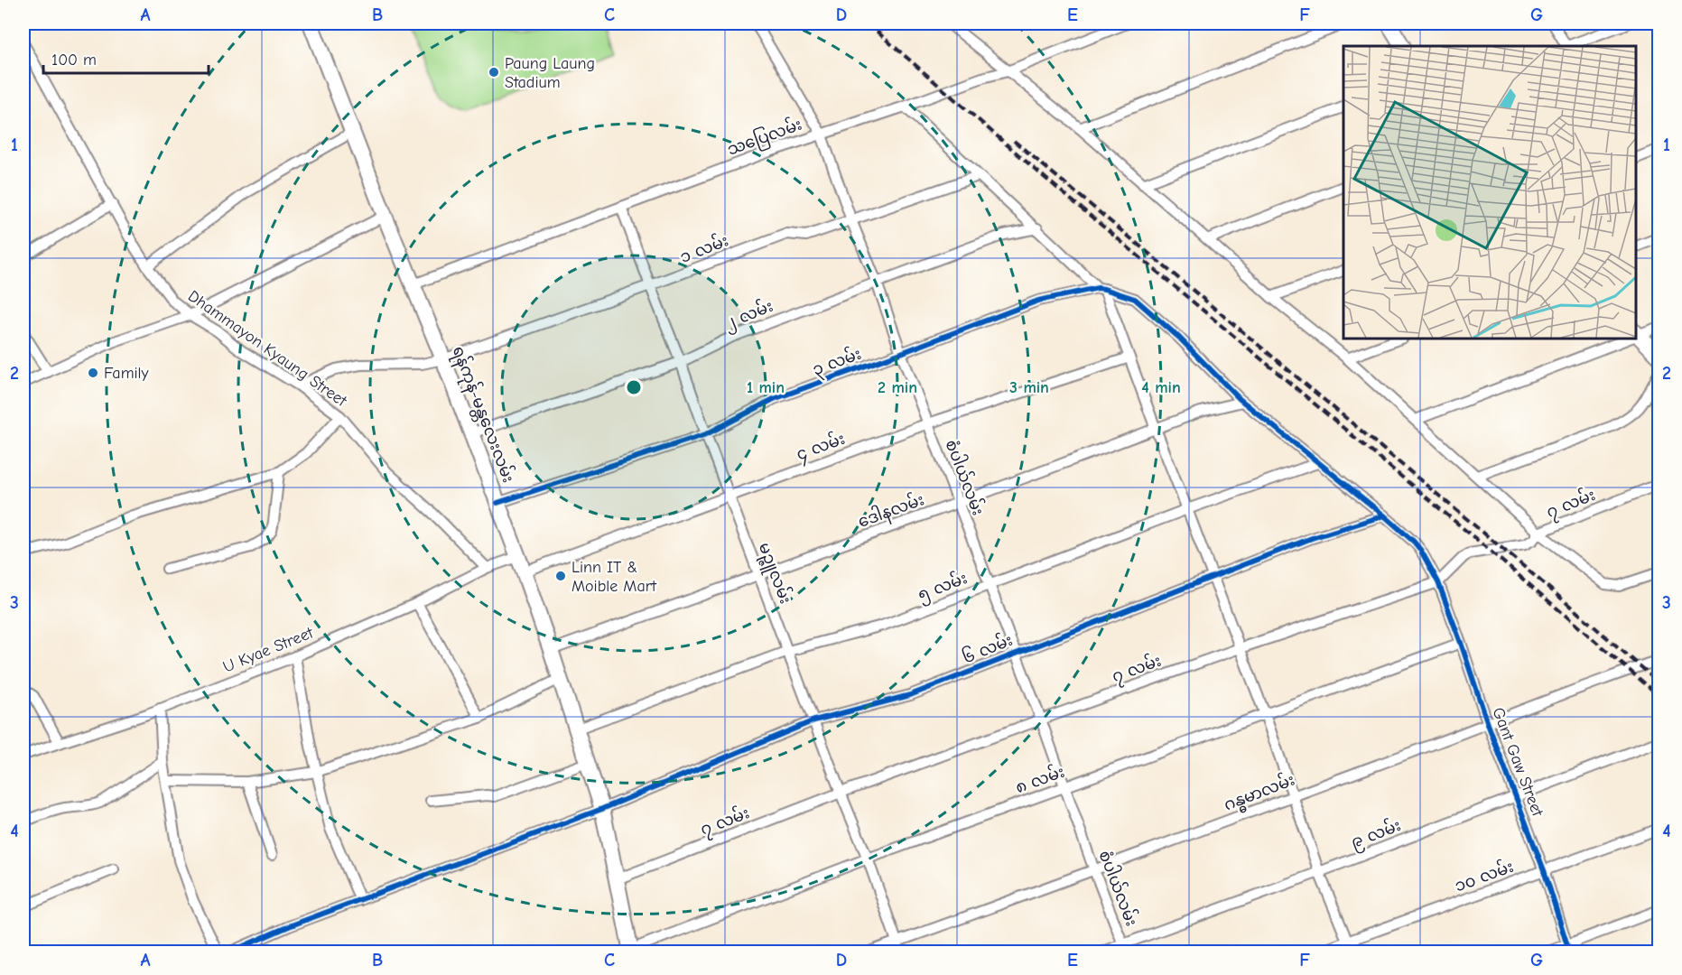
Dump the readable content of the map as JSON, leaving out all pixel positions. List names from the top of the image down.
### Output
{
  "streets": {
    "main road": ["ရန်ကုန်-မန္တလေးလမ်း"],
    "street": [
      "သပြေလမ်း",
      "၁ လမ်း",
      "၂ လမ်း",
      "Dhammayon Kyaung Street",
      "၃ လမ်း",
      "၄ လမ်း",
      "စံပါယ်လမ်း",
      "၇ လမ်း",
      "ဒေါနလမ်း",
      "မဉ္ဇူလမ်း",
      "၅ လမ်း",
      "၆ လမ်း",
      "U Kyae Street",
      "Gant Gaw Street",
      "၈ လမ်း",
      "ဂန္ဓမာလမ်း",
      "၉ လမ်း",
      "၁၀ လမ်း"
    ]
  },
  "crossings": [
    ["သပြေလမ်း", "ရန်ကုန်-မန္တလေးလမ်း"],
    ["သပြေလမ်း", "စံပါယ်လမ်း"],
    ["သပြေလမ်း", "မဉ္ဇူလမ်း"],
    ["၁ လမ်း", "Dhammayon Kyaung Street"],
    ["၁ လမ်း", "ရန်ကုန်-မန္တလေးလမ်း"],
    ["၁ လမ်း", "စံပါယ်လမ်း"],
    ["၁ လမ်း", "မဉ္ဇူလမ်း"],
    ["၂ လမ်း", "ရန်ကုန်-မန္တလေးလမ်း"],
    ["၂ လမ်း", "စံပါယ်လမ်း"],
    ["၂ လမ်း", "မဉ္ဇူလမ်း"],
    ["Dhammayon Kyaung Street", "U Kyae Street"],
    ["၃ လမ်း", "ရန်ကုန်-မန္တလေးလမ်း"],
    ["၃ လမ်း", "စံပါယ်လမ်း"],
    ["၃ လမ်း", "မဉ္ဇူလမ်း"],
    ["၃ လမ်း", "Gant Gaw Street"],
    ["ရန်ကုန်-မန္တလေးလမ်း", "၄ လမ်း"],
    ["ရန်ကုန်-မန္တလေးလမ်း", "၇ လမ်း"],
    ["ရန်ကုန်-မန္တလေးလမ်း", "ဒေါနလမ်း"],
    ["ရန်ကုန်-မန္တလေးလမ်း", "၅ လမ်း"],
    ["ရန်ကုန်-မန္တလေးလမ်း", "၆ လမ်း"],
    ["ရန်ကုန်-မန္တလေးလမ်း", "U Kyae Street"],
    ["ရန်ကုန်-မန္တလေးလမ်း", "၈ လမ်း"],
    ["၄ လမ်း", "စံပါယ်လမ်း"],
    ["၄ လမ်း", "မဉ္ဇူလမ်း"],
    ["စံပါယ်လမ်း", "၇ လမ်း"],
    ["စံပါယ်လမ်း", "ဒေါနလမ်း"],
    ["စံပါယ်လမ်း", "၅ လမ်း"],
    ["စံပါယ်လမ်း", "၆ လမ်း"],
    ["စံပါယ်လမ်း", "၈ လမ်း"],
    ["စံပါယ်လမ်း", "ဂန္ဓမာလမ်း"],
    ["စံပါယ်လမ်း", "၉ လမ်း"],
    ["၇ လမ်း", "မဉ္ဇူလမ်း"],
    ["၇ လမ်း", "Gant Gaw Street"],
    ["ဒေါနလမ်း", "မဉ္ဇူလမ်း"],
    ["ဒေါနလမ်း", "Gant Gaw Street"],
    ["မဉ္ဇူလမ်း", "၅ လမ်း"],
    ["မဉ္ဇူလမ်း", "၆ လမ်း"],
    ["မဉ္ဇူလမ်း", "၈ လမ်း"],
    ["မဉ္ဇူလမ်း", "ဂန္ဓမာလမ်း"],
    ["၅ လမ်း", "Gant Gaw Street"],
    ["၆ လမ်း", "Gant Gaw Street"],
    ["Gant Gaw Street", "၈ လမ်း"],
    ["Gant Gaw Street", "ဂန္ဓမာလမ်း"],
    ["Gant Gaw Street", "၉ လမ်း"],
    ["Gant Gaw Street", "၁၀ လမ်း"]
  ],
  "places": ["Paung Laung Stadium", "Family", "Linn IT & Moible Mart"],
  "scale_bar": "100 m",
  "grid": {
    "columns": [
      "A",
      "B",
      "C",
      "D",
      "E",
      "F",
      "G"
    ],
    "rows": [
      "1",
      "2",
      "3",
      "4"
    ]
  },
  "rings": [
    "1 min",
    "2 min",
    "3 min",
    "4 min"
  ]
}
